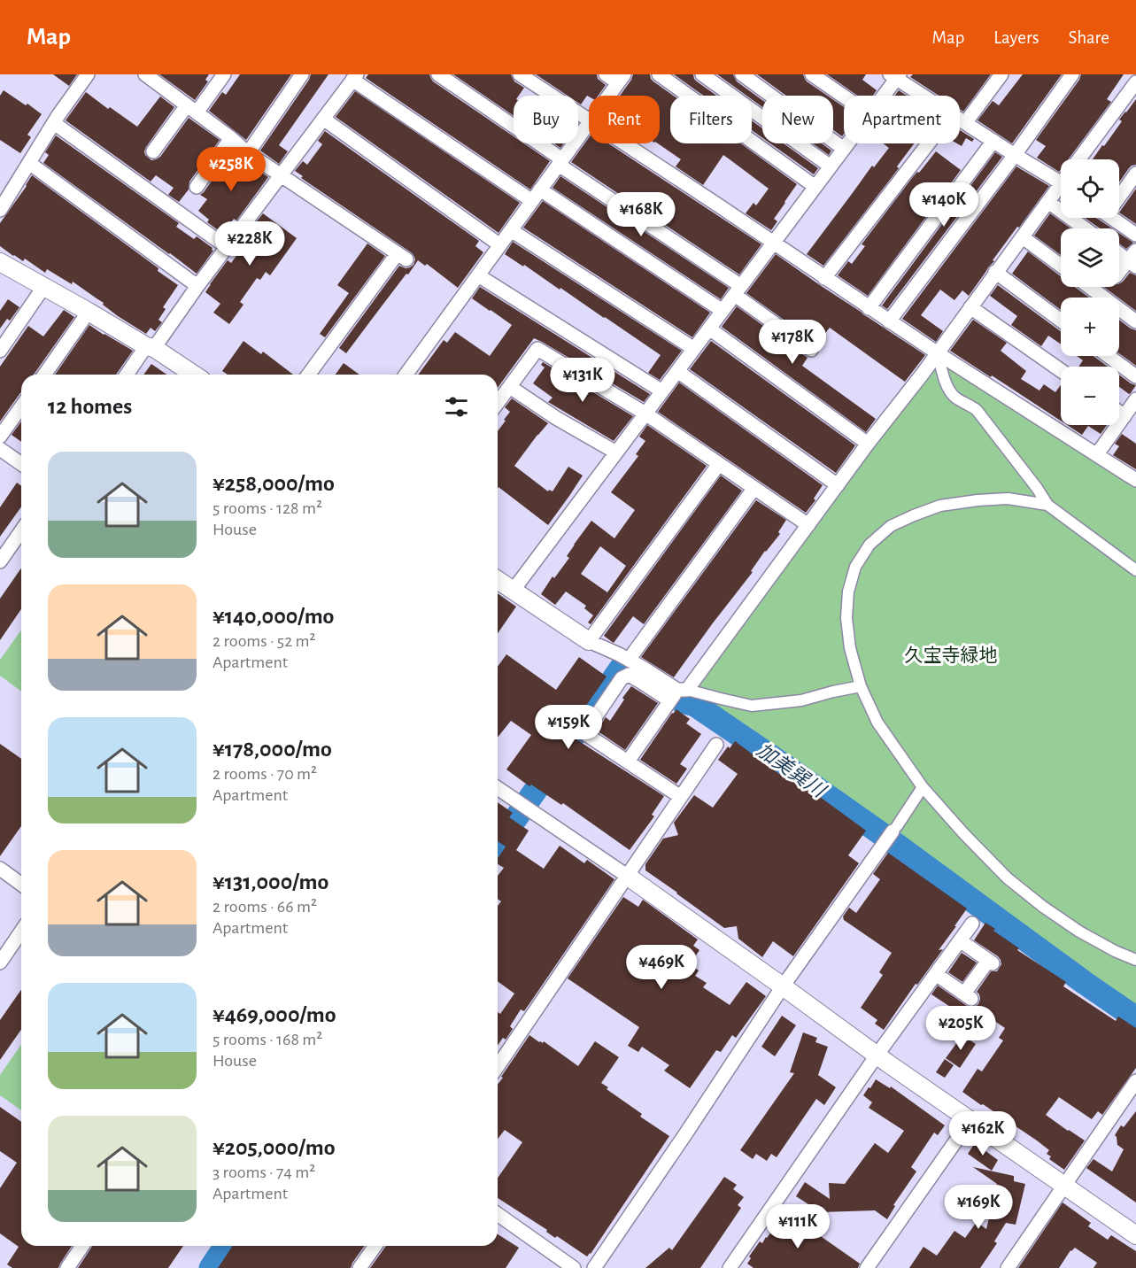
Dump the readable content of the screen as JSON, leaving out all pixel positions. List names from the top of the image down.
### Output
{
  "water": ["加美巽川"],
  "parks": ["久宝寺緑地"],
  "page": {
    "header": "Map",
    "nav": ["Map", "Layers", "Share"],
    "chip": [
      "Buy",
      "Rent",
      "Filters",
      "New",
      "Apartment"
    ],
    "price": [
      "¥258K",
      "¥140K",
      "¥168K",
      "¥228K",
      "¥178K",
      "¥131K",
      "¥159K",
      "¥469K",
      "¥205K",
      "¥162K",
      "¥169K",
      "¥111K"
    ],
    "map_buttons": ["+", "−"],
    "heading": "12 homes",
    "list": [
      {
        "name": "¥258,000/mo",
        "note": "5 rooms · 128 m² · House"
      },
      {
        "name": "¥140,000/mo",
        "note": "2 rooms · 52 m² · Apartment"
      },
      {
        "name": "¥178,000/mo",
        "note": "2 rooms · 70 m² · Apartment"
      },
      {
        "name": "¥131,000/mo",
        "note": "2 rooms · 66 m² · Apartment"
      },
      {
        "name": "¥469,000/mo",
        "note": "5 rooms · 168 m² · House"
      },
      {
        "name": "¥205,000/mo",
        "note": "3 rooms · 74 m² · Apartment"
      }
    ]
  }
}
